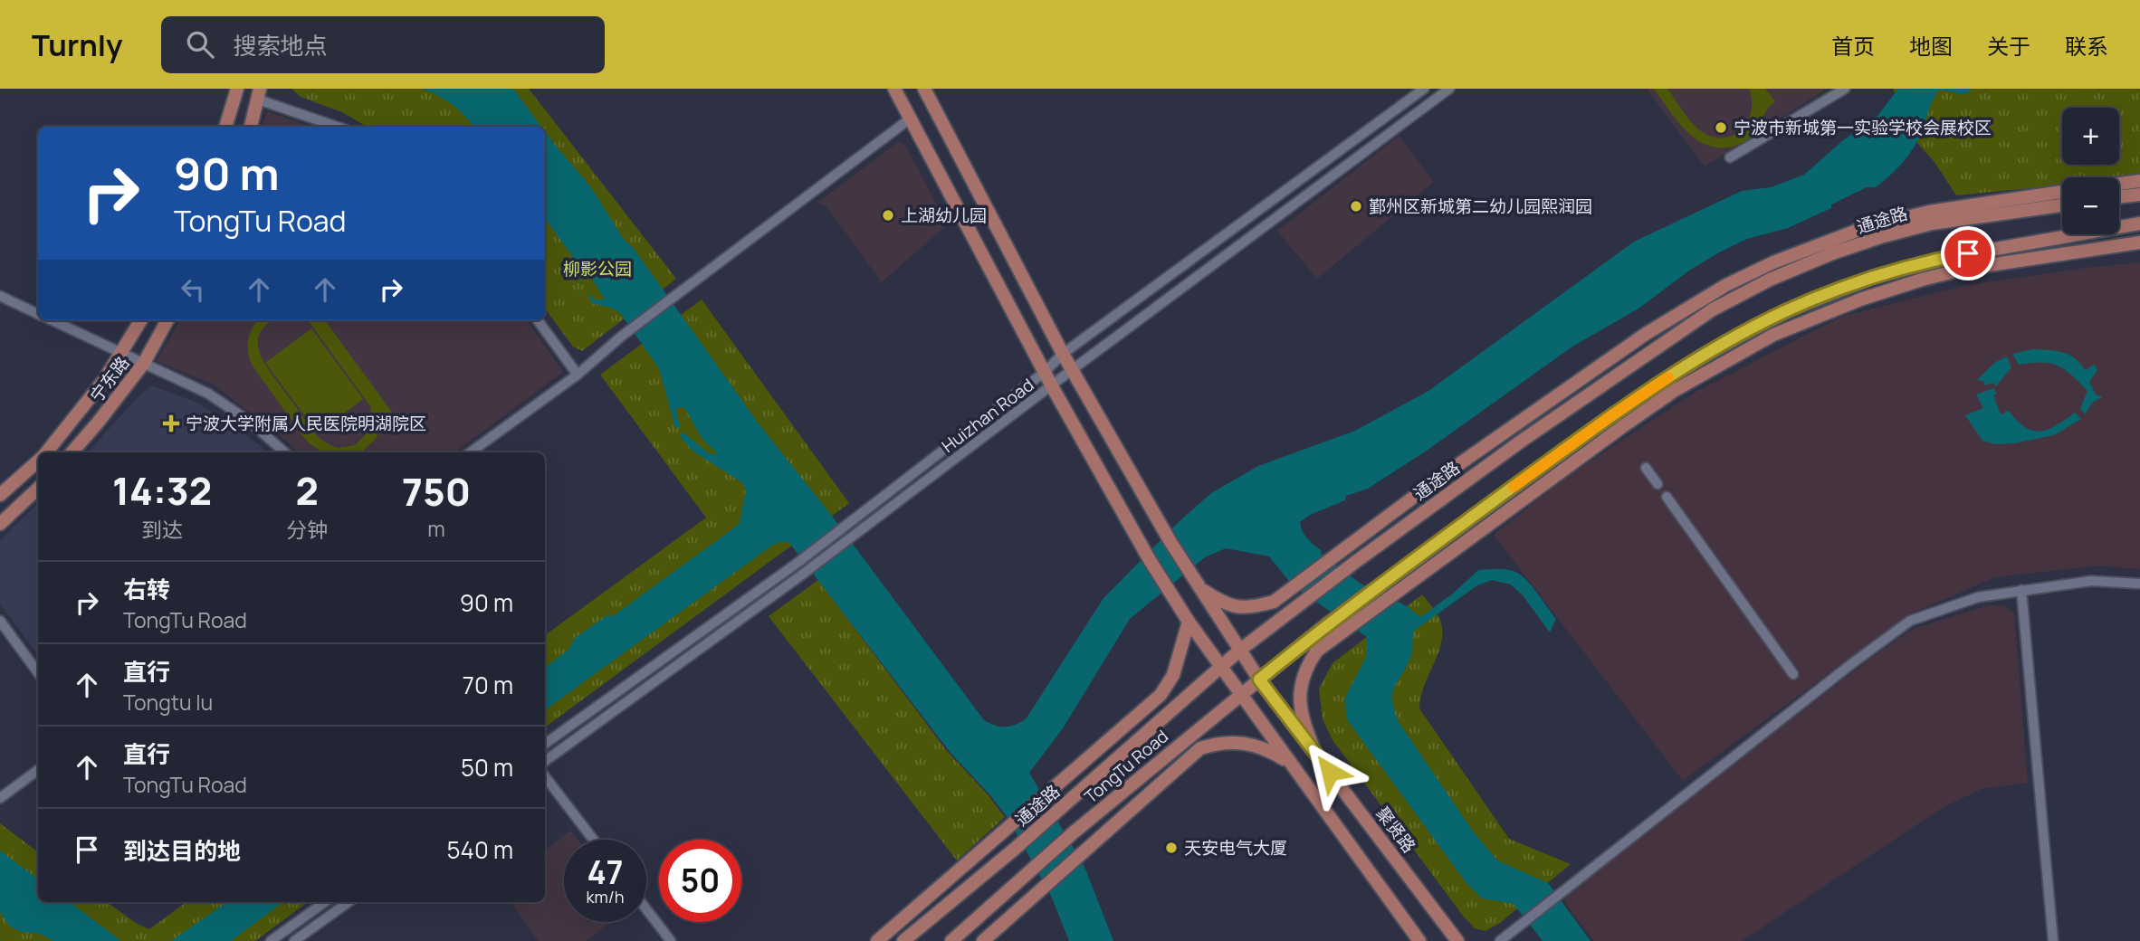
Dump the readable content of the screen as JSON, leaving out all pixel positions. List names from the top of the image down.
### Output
{
  "streets": {
    "main road": [
      "通途路",
      "宁东路",
      "TongTu Road",
      "聚贤路"
    ],
    "street": ["Huizhan Road"]
  },
  "crossings": [
    ["通途路", "聚贤路"],
    ["Huizhan Road", "聚贤路"],
    ["TongTu Road", "聚贤路"]
  ],
  "parks": ["柳影公园"],
  "places": {
    "other": [
      "宁波市新城第一实验学校会展校区",
      "鄞州区新城第二幼儿园熙润园",
      "上湖幼儿园",
      "天安电气大厦"
    ],
    "health": ["宁波大学附属人民医院明湖院区"]
  },
  "page": {
    "header": "Turnly",
    "search": "搜索地点",
    "nav": [
      "首页",
      "地图",
      "关于",
      "联系"
    ],
    "map_buttons": ["+", "−"],
    "turn": ["90 m", "TongTu Road"],
    "eta": [
      "14:32",
      "到达",
      "2",
      "分钟",
      "750",
      "m"
    ],
    "list": [
      {
        "name": "右转",
        "note": "TongTu Road",
        "value": "90 m"
      },
      {
        "name": "直行",
        "note": "Tongtu lu",
        "value": "70 m"
      },
      {
        "name": "直行",
        "note": "TongTu Road",
        "value": "50 m"
      },
      {
        "name": "到达目的地",
        "value": "540 m"
      }
    ],
    "speed": "47 km/h",
    "limit": "50"
  }
}
